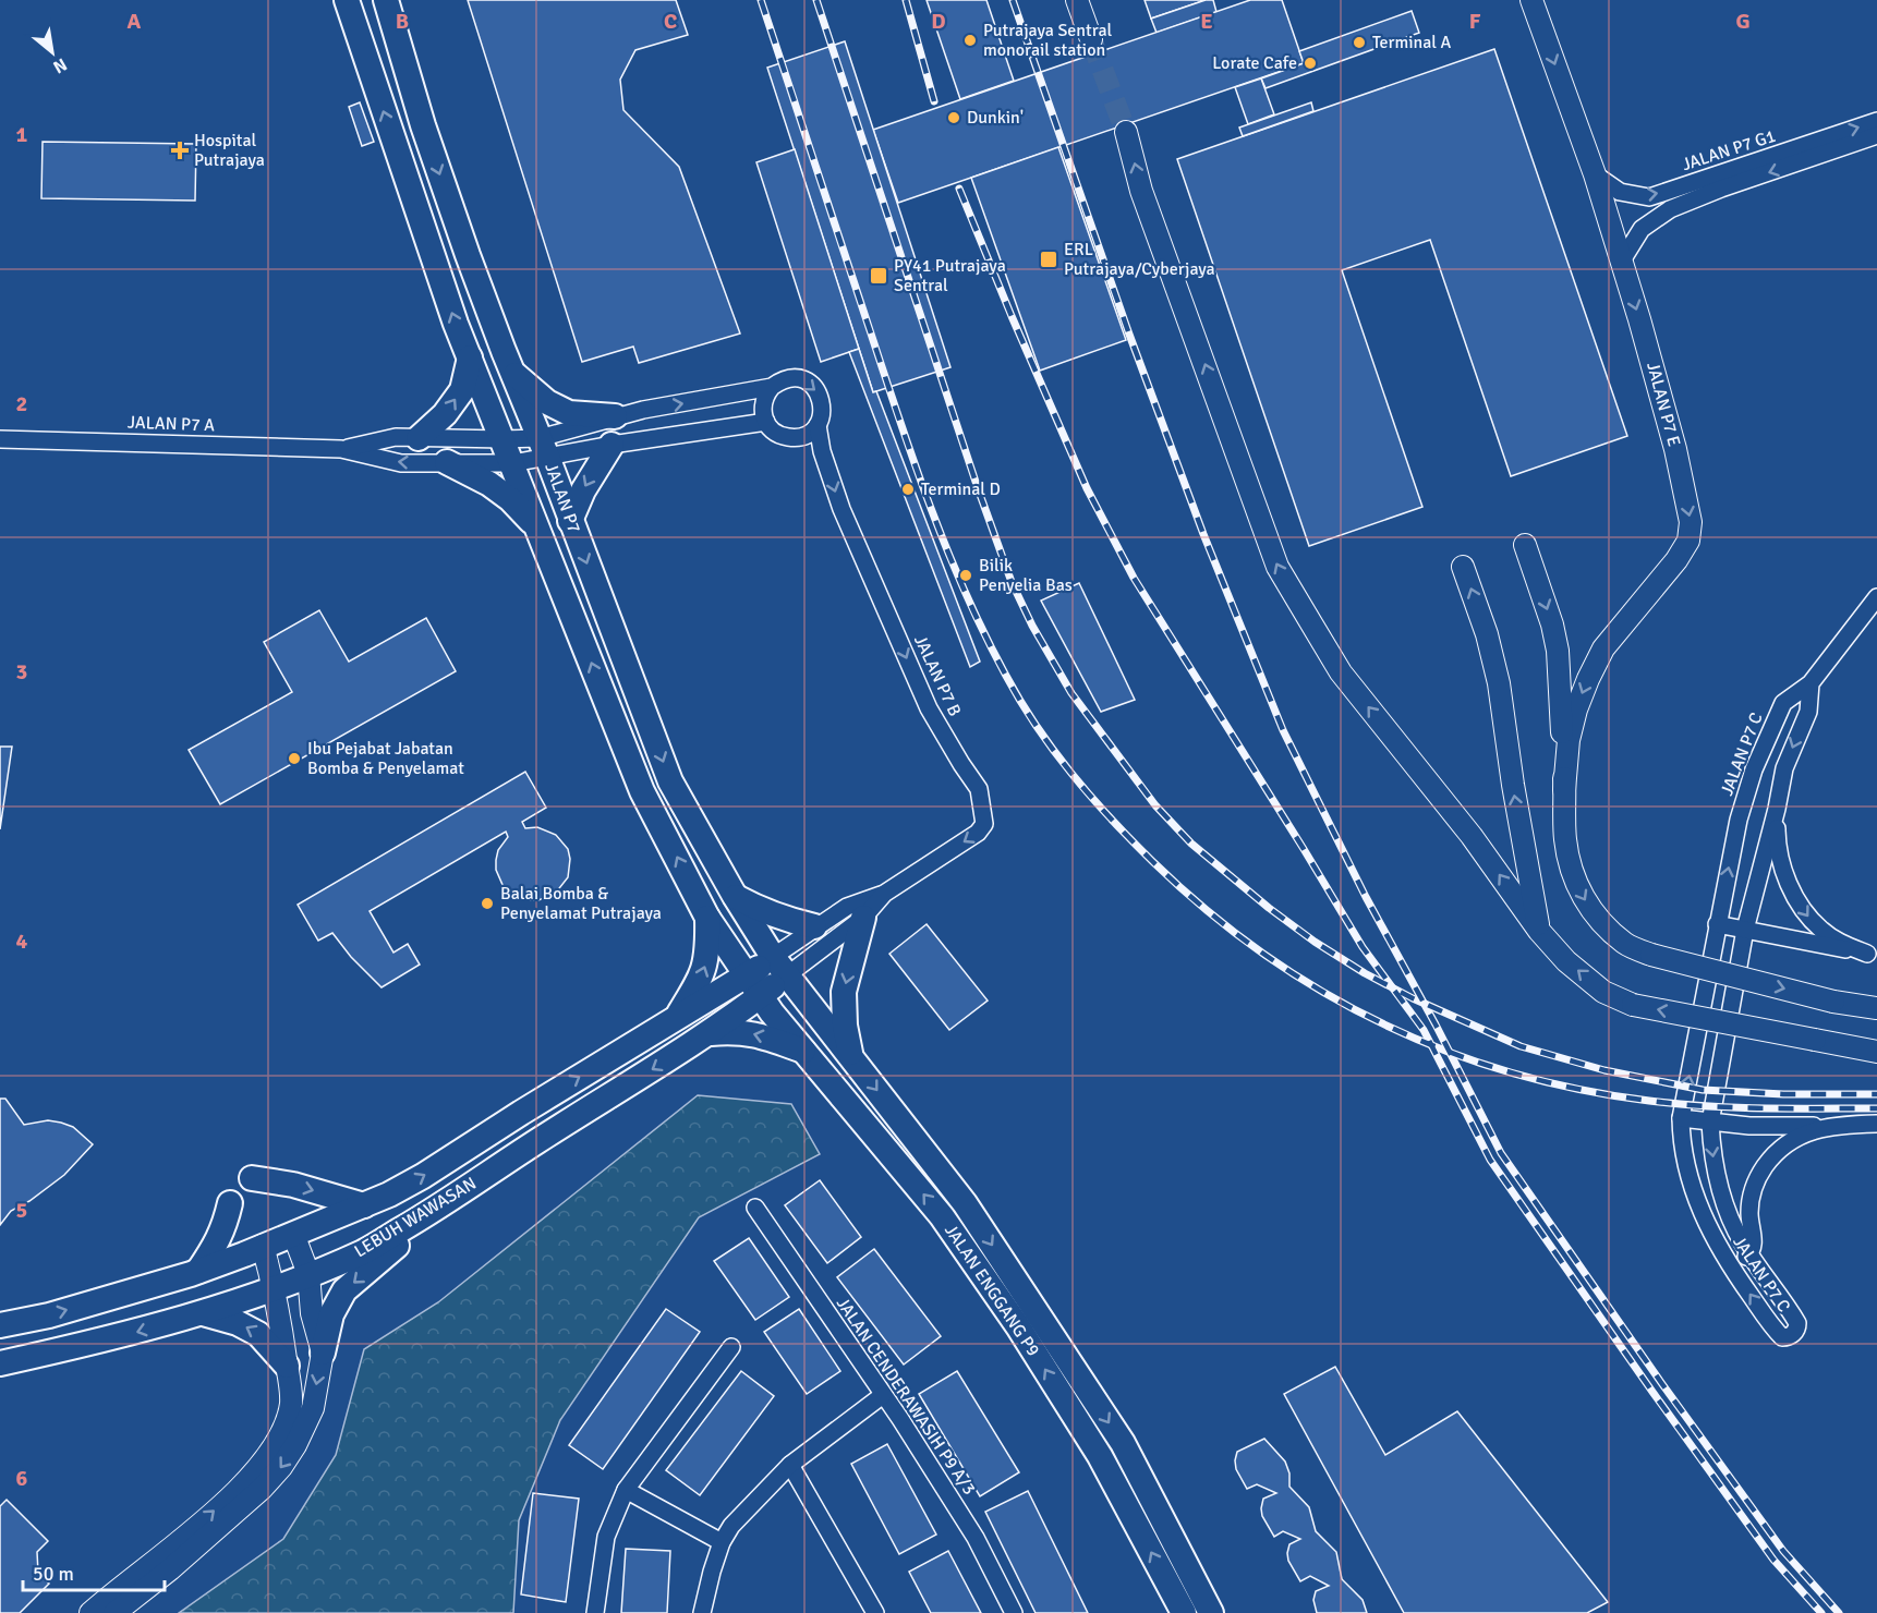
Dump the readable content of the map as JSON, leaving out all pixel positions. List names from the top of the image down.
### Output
{
  "streets": {
    "main road": ["JALAN P7", "LEBUH WAWASAN", "JALAN ENGGANG P9"],
    "street": [
      "JALAN P7 G1",
      "JALAN P7 E",
      "JALAN P7 A",
      "JALAN P7 B",
      "JALAN P7 C",
      "JALAN CENDERAWASIH P9 A/3"
    ]
  },
  "crossings": [
    ["JALAN P7 G1", "JALAN P7 E"],
    ["JALAN P7 A", "JALAN P7"],
    ["JALAN P7 A", "JALAN P7 B"],
    ["JALAN P7", "JALAN P7 B"],
    ["JALAN P7", "LEBUH WAWASAN"],
    ["JALAN P7", "JALAN ENGGANG P9"],
    ["JALAN P7 B", "LEBUH WAWASAN"],
    ["LEBUH WAWASAN", "JALAN ENGGANG P9"]
  ],
  "places": {
    "other": [
      "Putrajaya Sentral monorail station",
      "Terminal A",
      "Lorate Cafe",
      "Dunkin'",
      "Terminal D",
      "Bilik Penyelia Bas",
      "Ibu Pejabat Jabatan Bomba & Penyelamat",
      "Balai Bomba & Penyelamat Putrajaya"
    ],
    "health": ["Hospital Putrajaya"],
    "transit": ["ERL Putrajaya/Cyberjaya", "PY41 Putrajaya Sentral"]
  },
  "scale_bar": "50 m",
  "north": "bottom right",
  "grid": {
    "columns": [
      "A",
      "B",
      "C",
      "D",
      "E",
      "F",
      "G"
    ],
    "rows": [
      "1",
      "2",
      "3",
      "4",
      "5",
      "6"
    ]
  }
}
